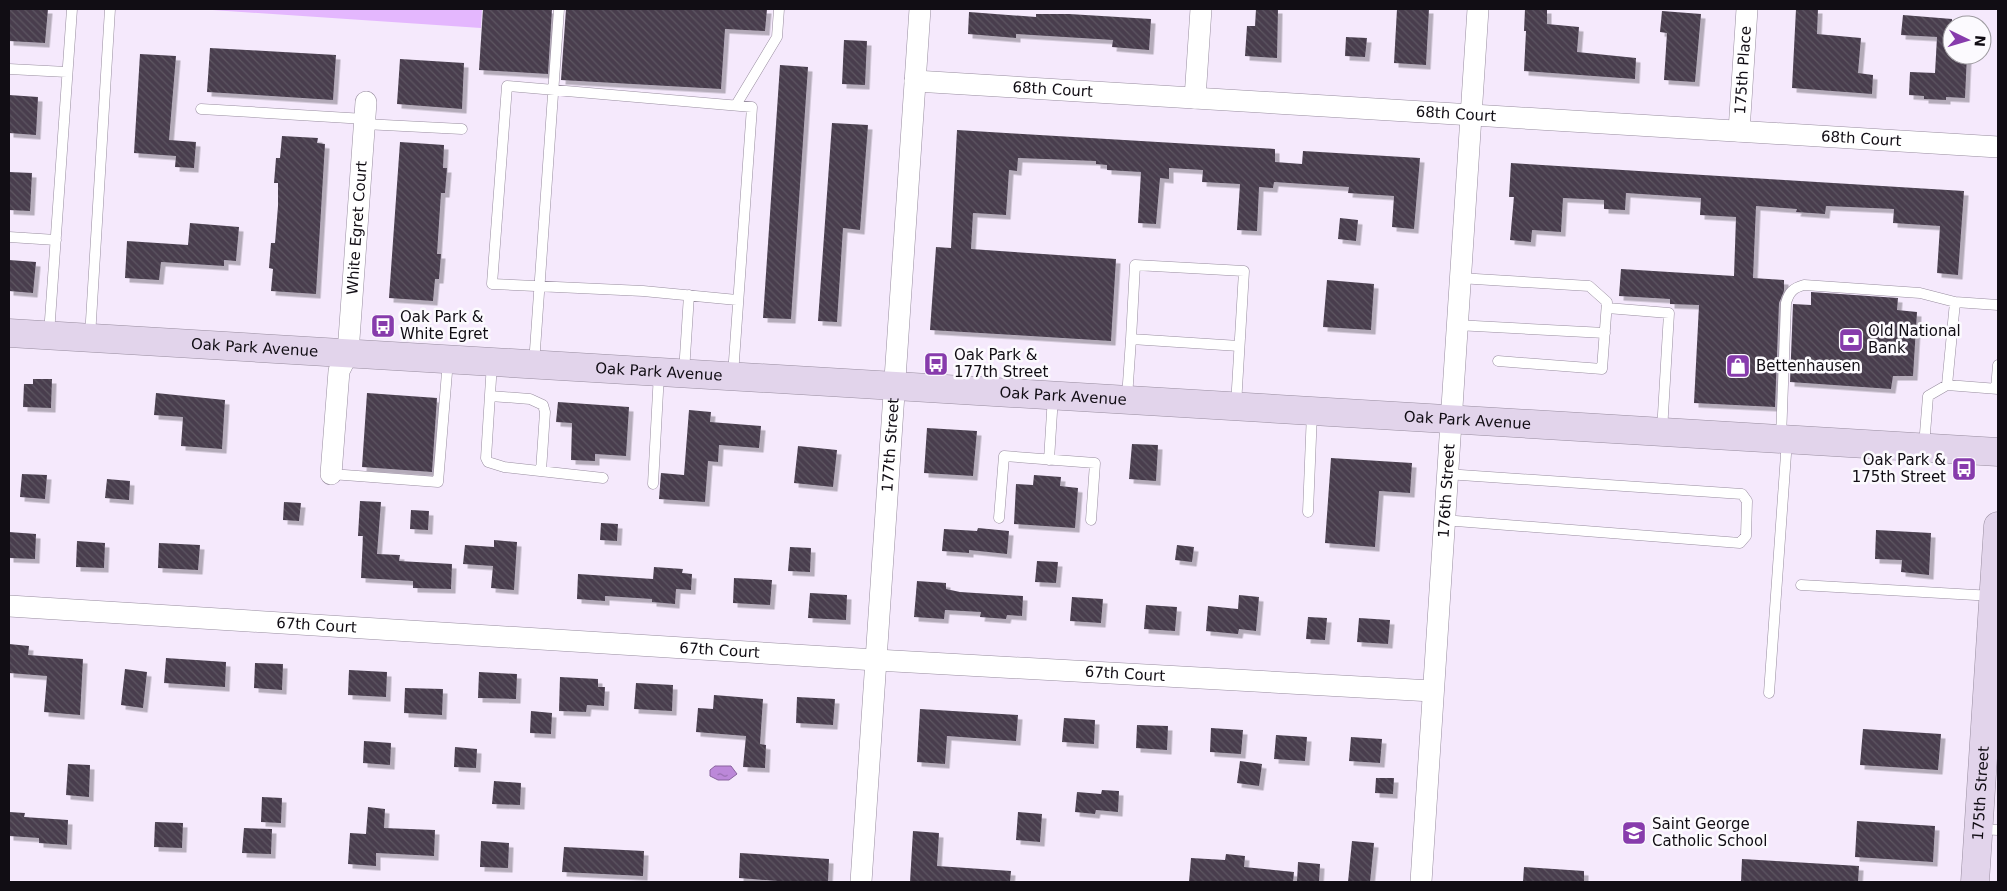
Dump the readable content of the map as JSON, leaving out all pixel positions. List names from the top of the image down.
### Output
{
  "streets": {
    "street": [
      "175th Place",
      "68th Court",
      "White Egret Court",
      "Oak Park Avenue",
      "177th Street",
      "176th Street",
      "67th Court",
      "175th Street"
    ]
  },
  "crossings": [
    ["175th Place", "68th Court"],
    ["68th Court", "177th Street"],
    ["68th Court", "176th Street"],
    ["White Egret Court", "Oak Park Avenue"],
    ["Oak Park Avenue", "177th Street"],
    ["Oak Park Avenue", "176th Street"],
    ["177th Street", "67th Court"],
    ["176th Street", "67th Court"]
  ],
  "places": {
    "bus stop": ["Oak Park & White Egret", "Oak Park & 177th Street", "Oak Park & 175th Street"],
    "bank": ["Old National Bank"],
    "shop": ["Bettenhausen"],
    "school or university": ["Saint George Catholic School"]
  },
  "north": "right"
}
